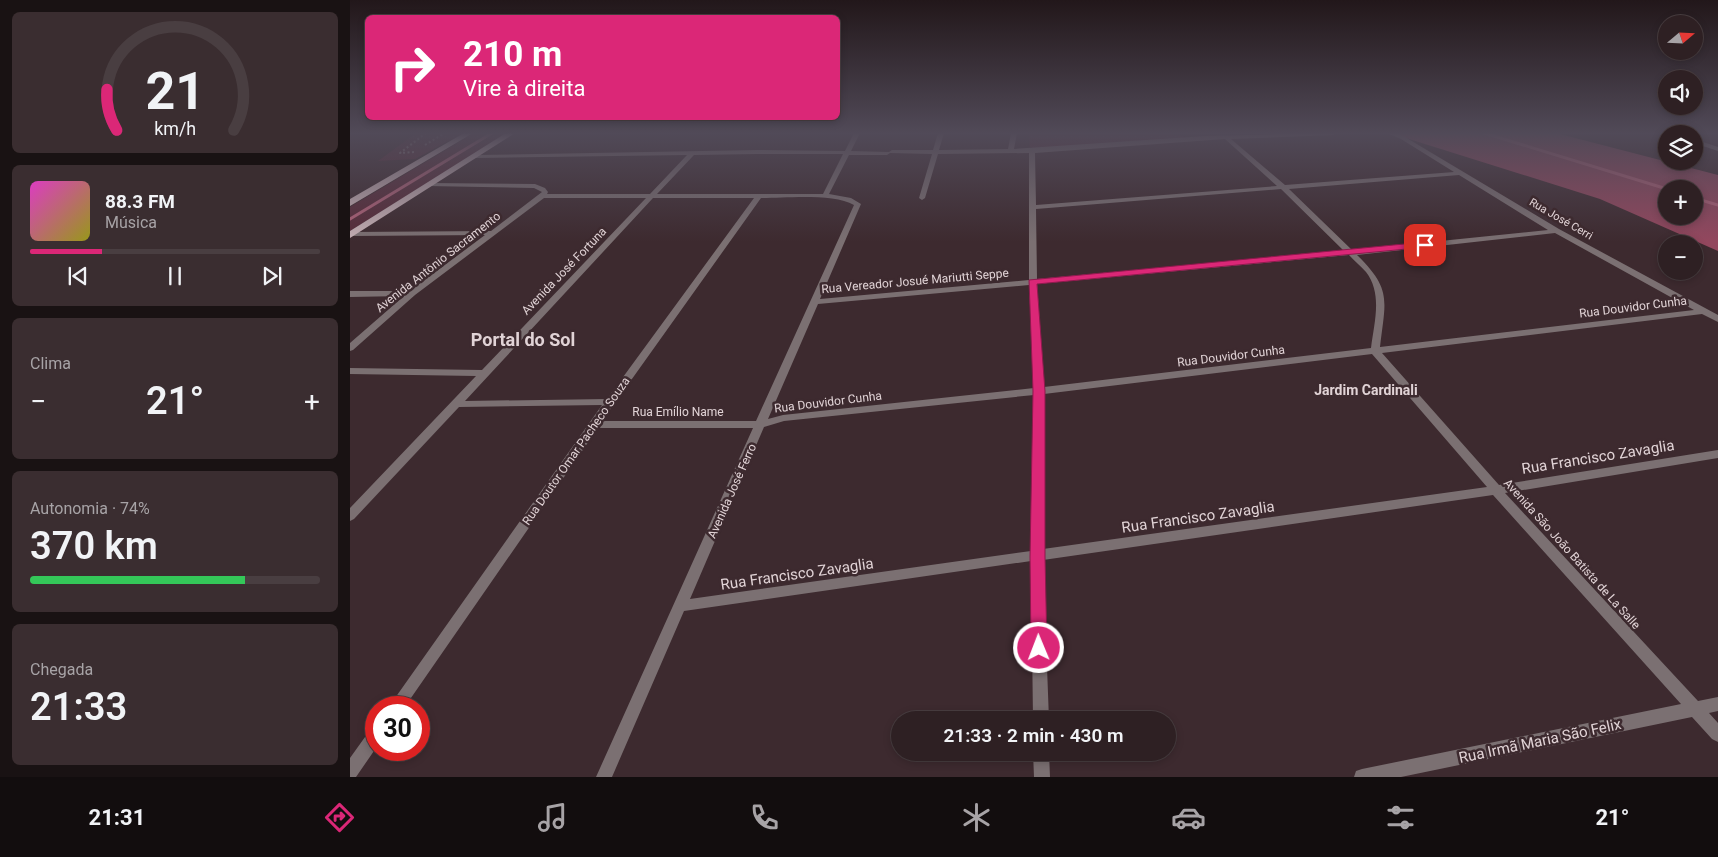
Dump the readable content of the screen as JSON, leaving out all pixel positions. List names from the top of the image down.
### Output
{
  "streets": {
    "street": [
      "Rua José Cerri",
      "Avenida Antônio Sacramento",
      "Avenida José Fortuna",
      "Rua Vereador Josué Mariutti Seppe",
      "Rua Douvidor Cunha",
      "Rua Emílio Name",
      "Rua Doutor Omar Pacheco Souza",
      "Rua Francisco Zavaglia",
      "Avenida José Ferro",
      "Avenida São João Batista de La Salle",
      "Rua Irmã Maria São Felix"
    ]
  },
  "crossings": [
    ["Rua José Cerri", "Rua Vereador Josué Mariutti Seppe"],
    ["Rua José Cerri", "Rua Douvidor Cunha"],
    ["Rua Vereador Josué Mariutti Seppe", "Avenida José Ferro"],
    ["Rua Douvidor Cunha", "Rua Emílio Name"],
    ["Rua Douvidor Cunha", "Avenida José Ferro"],
    ["Rua Douvidor Cunha", "Avenida São João Batista de La Salle"],
    ["Rua Emílio Name", "Rua Doutor Omar Pacheco Souza"],
    ["Rua Emílio Name", "Avenida José Ferro"],
    ["Rua Francisco Zavaglia", "Avenida José Ferro"],
    ["Rua Francisco Zavaglia", "Avenida São João Batista de La Salle"],
    ["Avenida São João Batista de La Salle", "Rua Irmã Maria São Felix"]
  ],
  "districts": ["Portal do Sol", "Jardim Cardinali"],
  "north": "right",
  "page": {
    "map_buttons": ["+", "−"],
    "turn": ["210 m", "Vire à direita"],
    "song": ["88.3 FM", "Música"],
    "tile": [
      "Clima",
      ["Autonomia · 74%", "370 km"],
      ["Chegada", "21:33"]
    ],
    "heat": ["−", "21°", "+"],
    "limit": "30",
    "trip": "21:33 · 2 min · 430 m",
    "tabs": ["21:31", "21°"],
    "gauge": ["21", "km/h"]
  }
}
